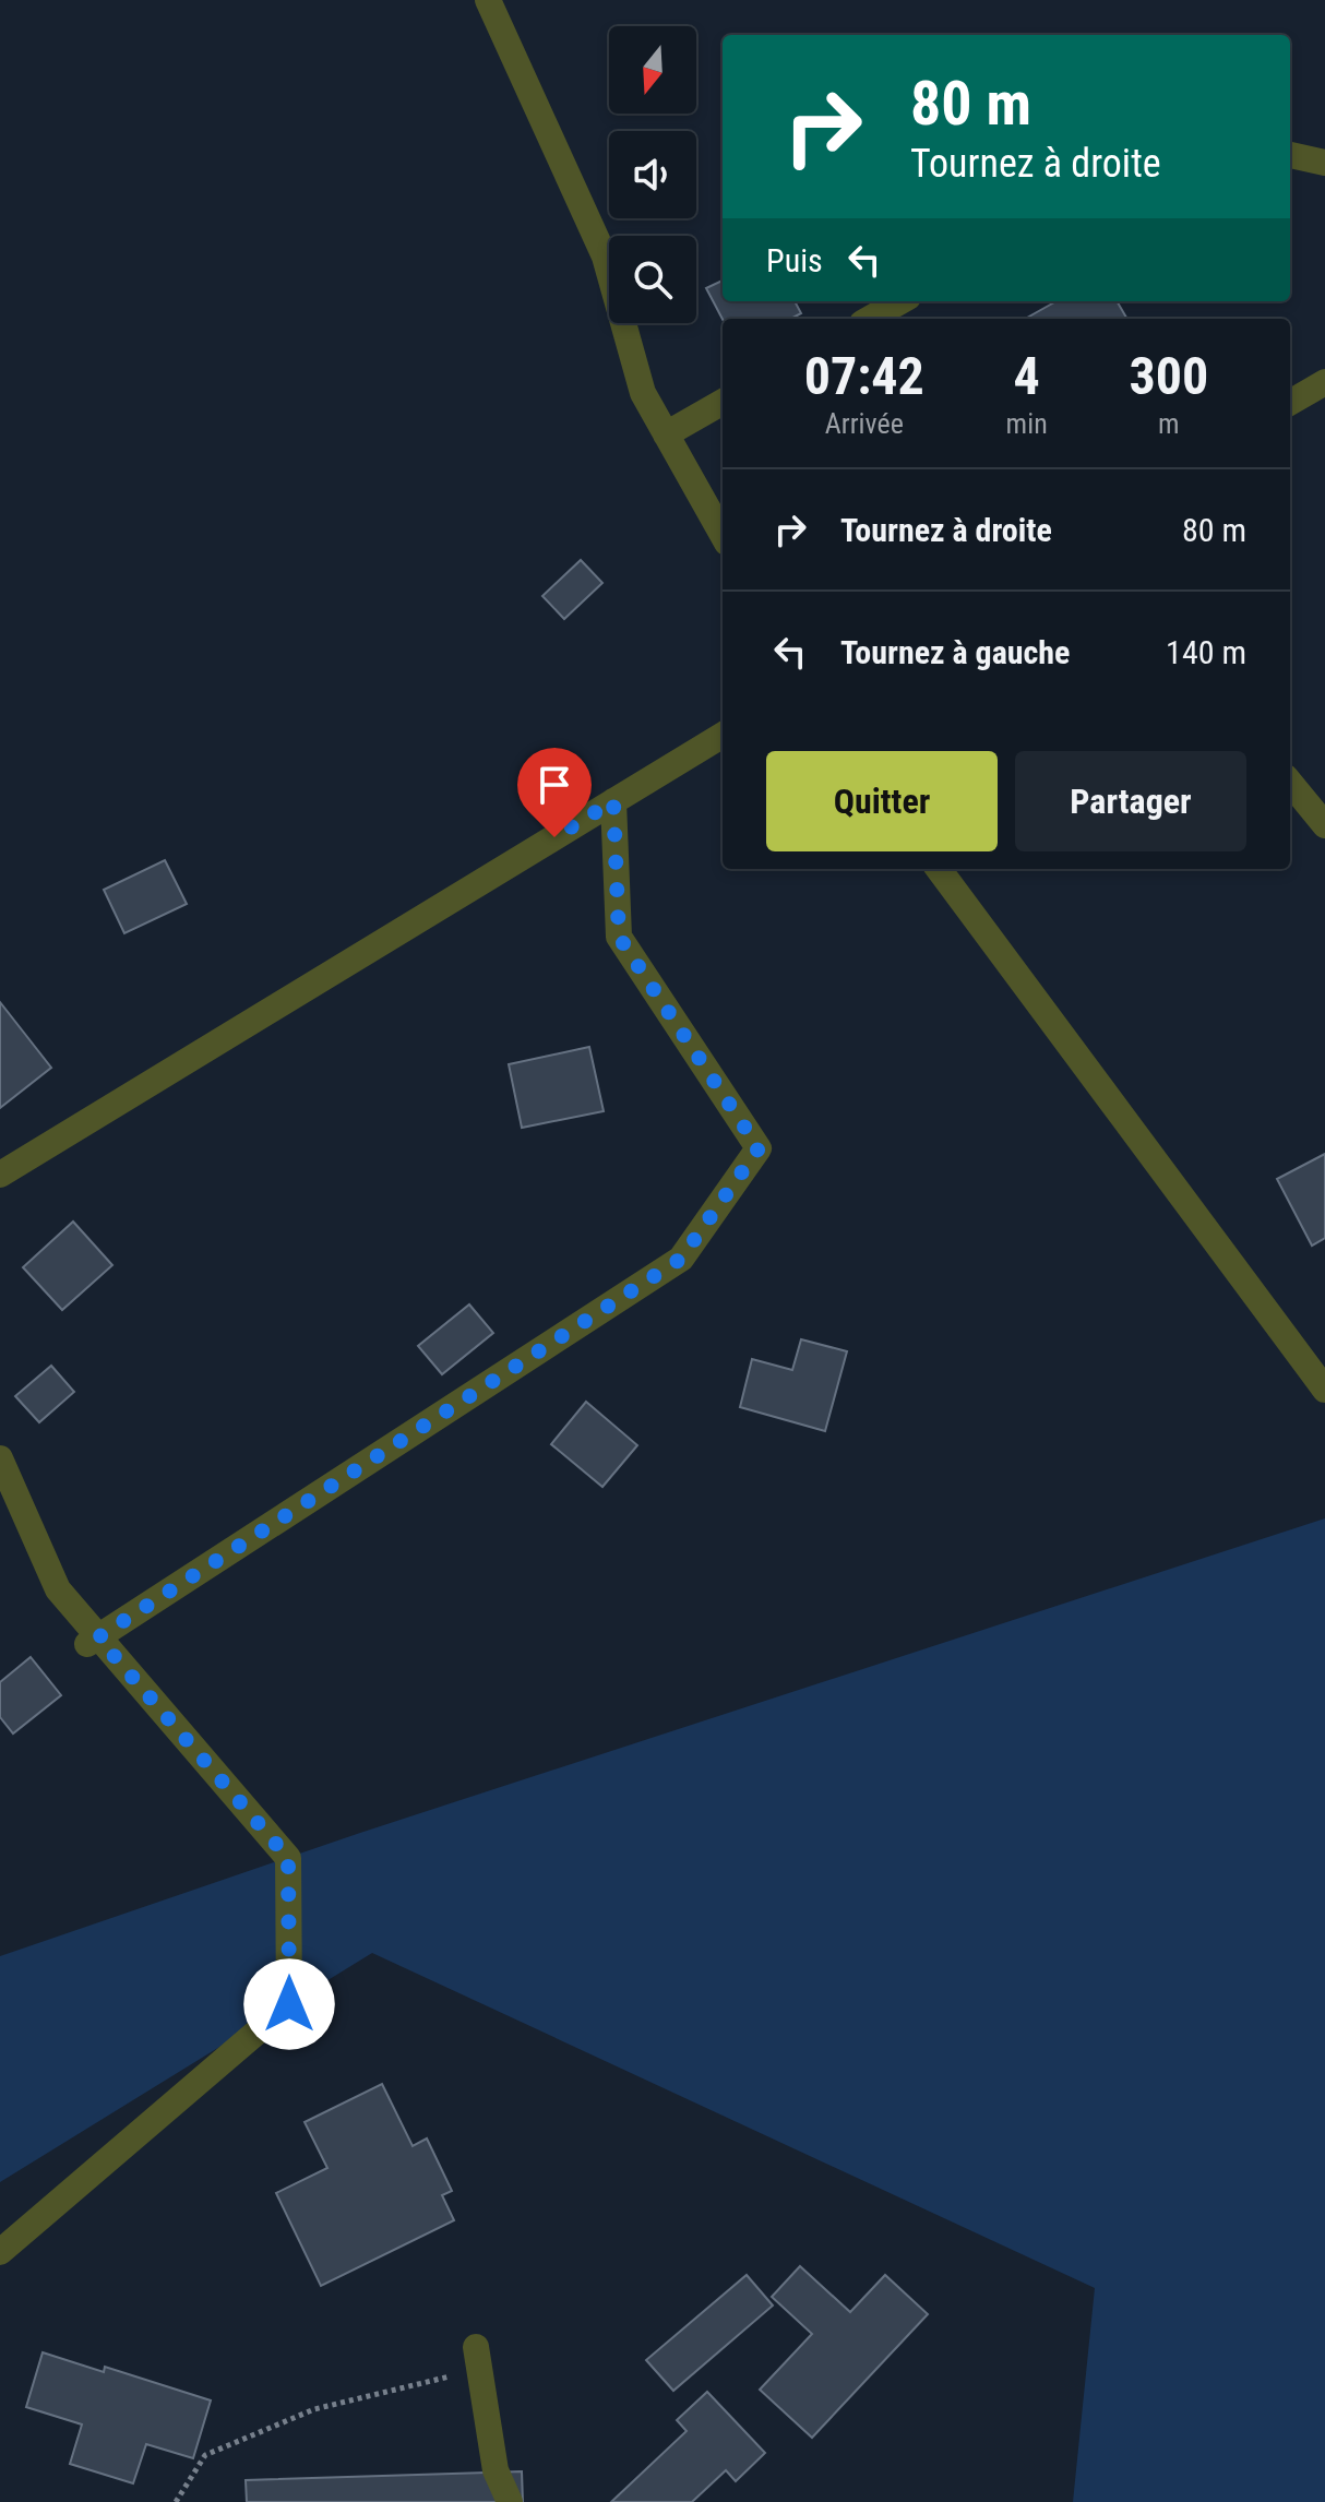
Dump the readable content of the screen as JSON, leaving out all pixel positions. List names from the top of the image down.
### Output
{
  "north": "bottom",
  "page": {
    "turn": ["80 m", "Tournez à droite"],
    "then": "Puis",
    "eta": [
      "07:42",
      "Arrivée",
      "4",
      "min",
      "300",
      "m"
    ],
    "list": [
      {
        "name": "Tournez à droite",
        "value": "80 m"
      },
      {
        "name": "Tournez à gauche",
        "value": "140 m"
      }
    ],
    "buttons": ["Quitter", "Partager"]
  }
}
